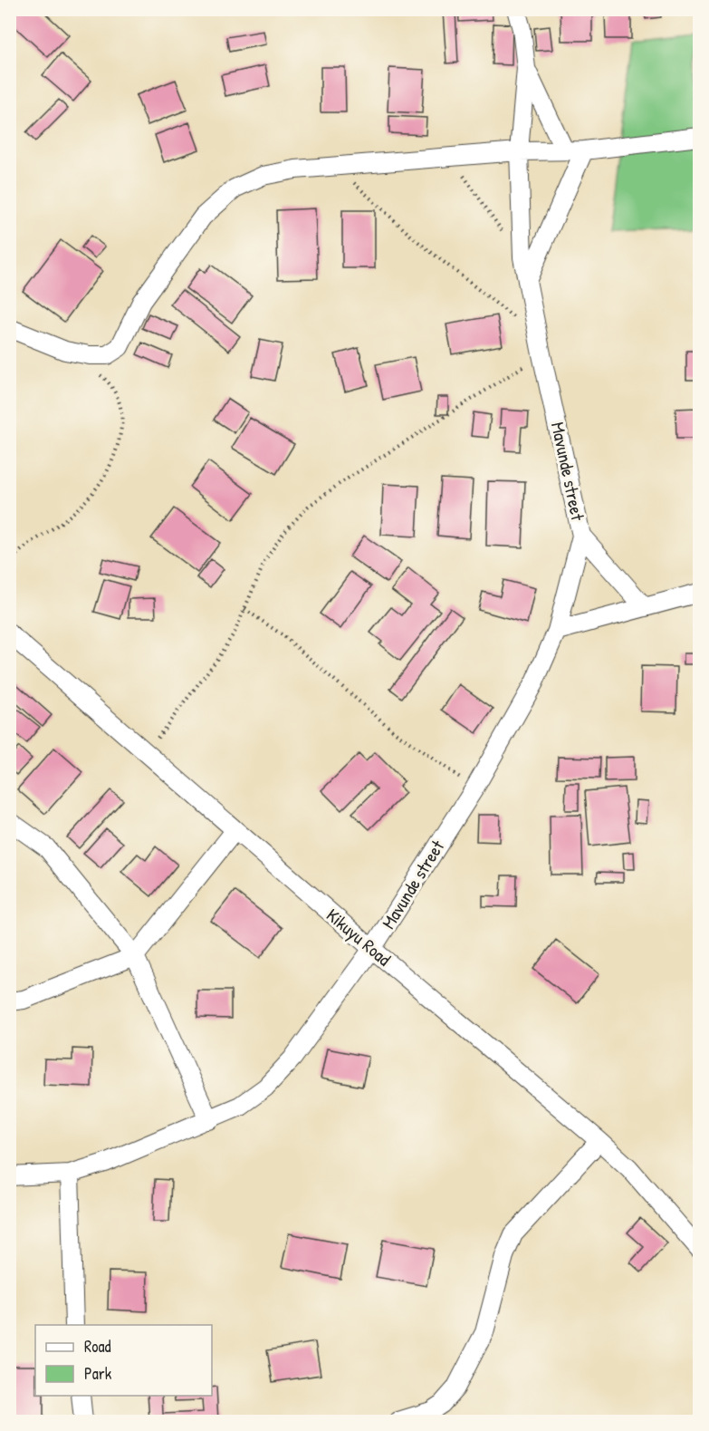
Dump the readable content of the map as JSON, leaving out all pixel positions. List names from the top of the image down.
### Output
{
  "streets": {
    "street": ["Mavunde street", "Kikuyu Road"]
  },
  "crossings": [
    ["Mavunde street", "Kikuyu Road"]
  ],
  "legend": ["Road", "Park"]
}
